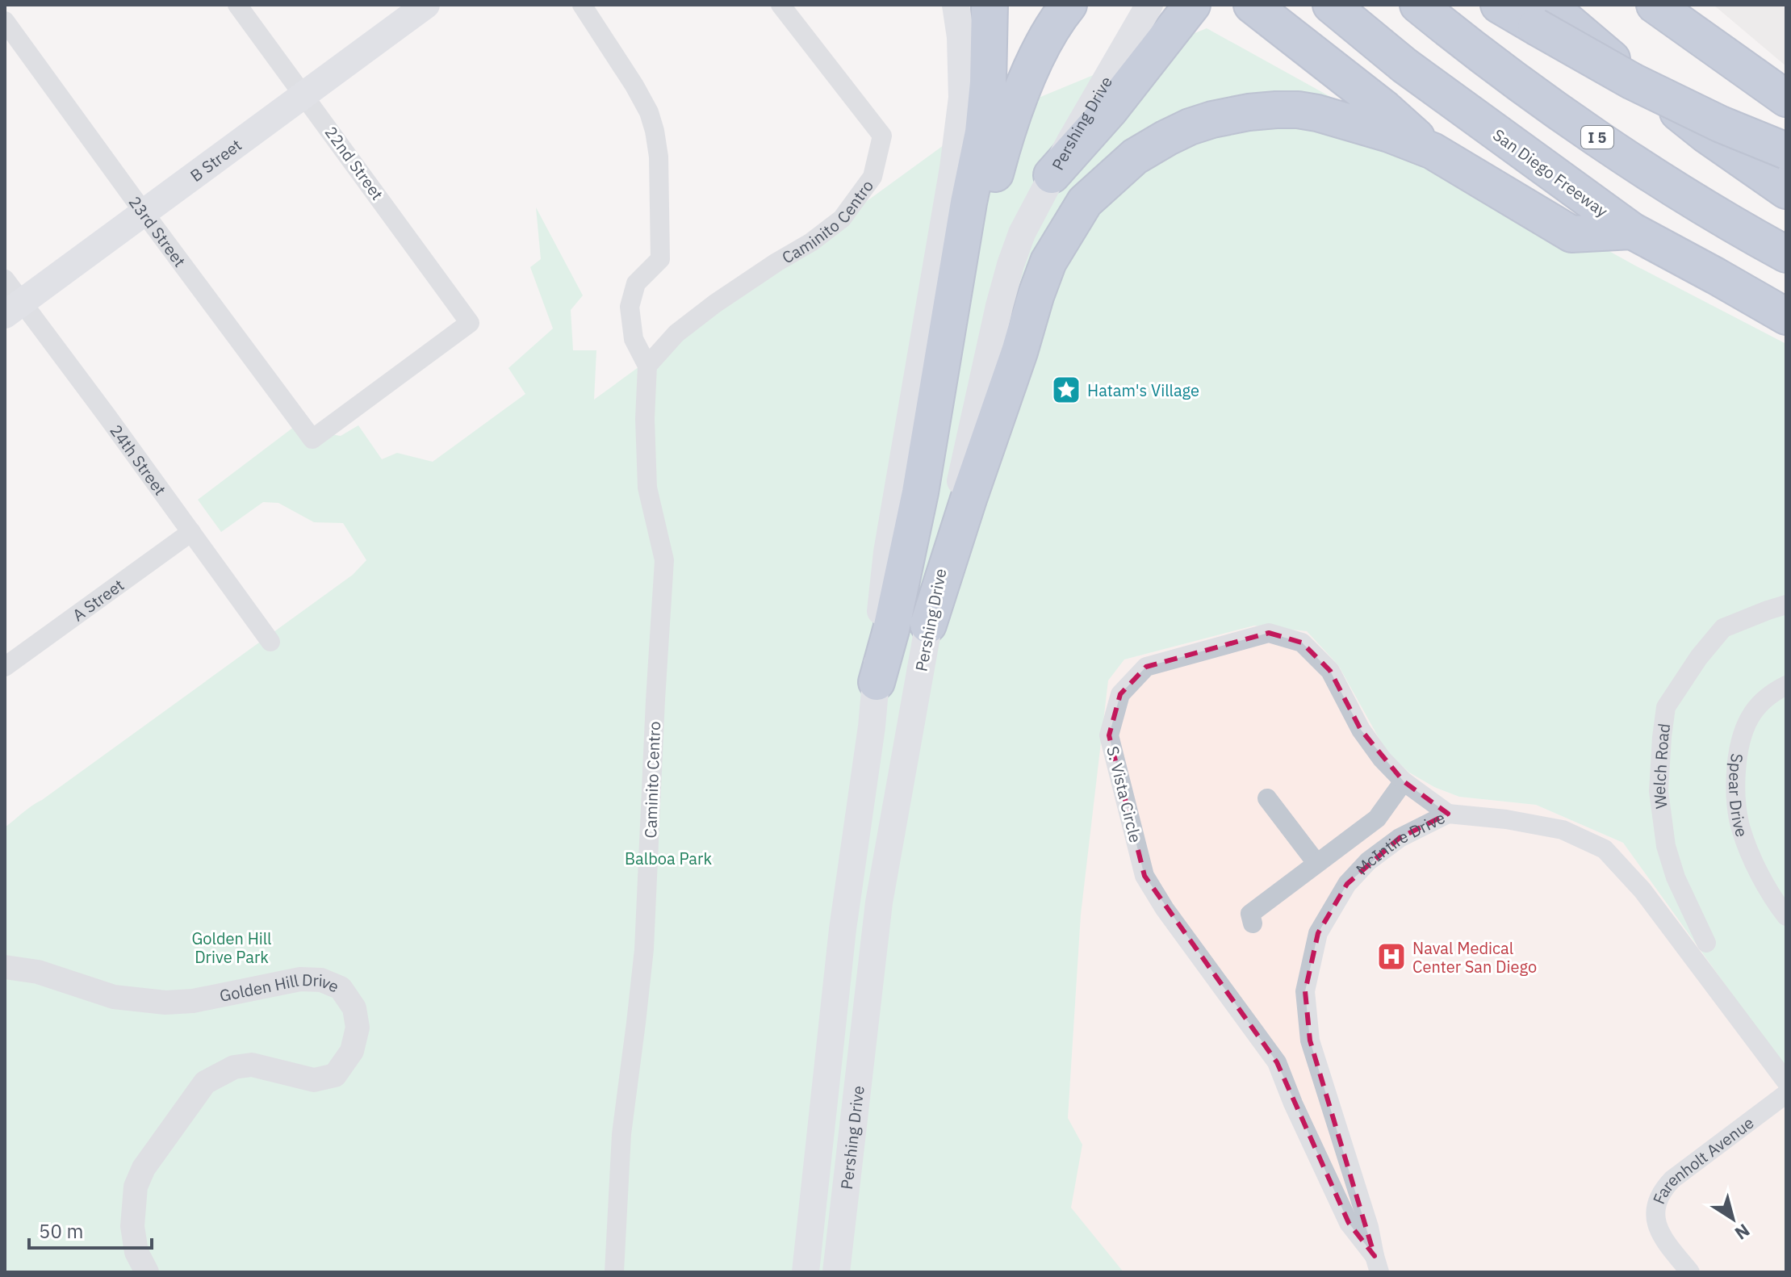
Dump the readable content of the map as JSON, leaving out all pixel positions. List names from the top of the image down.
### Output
{
  "streets": {
    "highway": ["I 5", "San Diego Freeway"],
    "main road": ["Pershing Drive", "B Street"],
    "street": [
      "22nd Street",
      "Caminito Centro",
      "23rd Street",
      "24th Street",
      "A Street",
      "Welch Road",
      "S. Vista Circle",
      "Spear Drive",
      "McIntire Drive",
      "Golden Hill Drive",
      "Farenholt Avenue"
    ]
  },
  "crossings": [
    ["B Street", "22nd Street"],
    ["B Street", "23rd Street"],
    ["B Street", "24th Street"],
    ["22nd Street", "23rd Street"],
    ["24th Street", "A Street"],
    ["S. Vista Circle", "McIntire Drive"]
  ],
  "parks": ["Balboa Park", "Golden Hill Drive Park"],
  "places": {
    "place": ["Hatam's Village"],
    "hospital": ["Naval Medical Center San Diego"]
  },
  "scale_bar": "50 m",
  "north": "bottom right"
}
